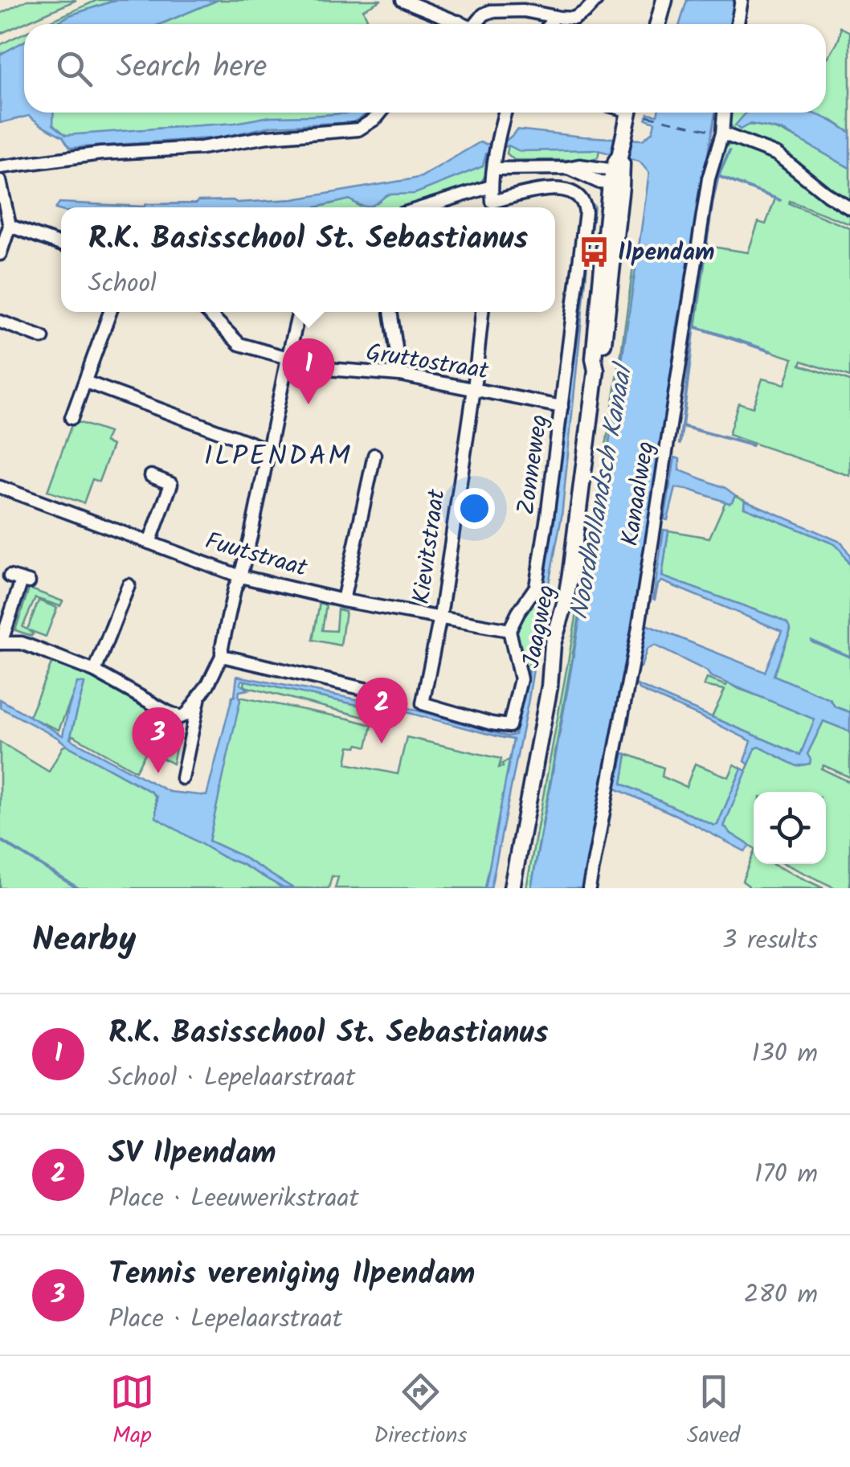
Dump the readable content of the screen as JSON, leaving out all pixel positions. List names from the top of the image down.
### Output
{
  "streets": {
    "main road": ["Jaagweg"],
    "street": [
      "Gruttostraat",
      "Zonneweg",
      "Kanaalweg",
      "Kievitstraat",
      "Fuutstraat"
    ]
  },
  "crossings": [
    ["Gruttostraat", "Zonneweg"],
    ["Gruttostraat", "Kievitstraat"],
    ["Zonneweg", "Kievitstraat"],
    ["Zonneweg", "Fuutstraat"],
    ["Kievitstraat", "Fuutstraat"]
  ],
  "districts": ["ILPENDAM"],
  "water": ["Noordhollandsch Kanaal"],
  "places": {
    "bus stop": ["Ilpendam"]
  },
  "page": {
    "search": "Search here",
    "popup": ["R.K. Basisschool St. Sebastianus", "School"],
    "pins": ["1", "2", "3"],
    "heading": ["Nearby", "3 results"],
    "list": [
      {
        "mark": "1",
        "name": "R.K. Basisschool St. Sebastianus",
        "note": "School · Lepelaarstraat",
        "value": "130 m"
      },
      {
        "mark": "2",
        "name": "SV Ilpendam",
        "note": "Place · Leeuwerikstraat",
        "value": "170 m"
      },
      {
        "mark": "3",
        "name": "Tennis vereniging Ilpendam",
        "note": "Place · Lepelaarstraat",
        "value": "280 m"
      }
    ],
    "nav": ["Map", "Directions", "Saved"]
  }
}
